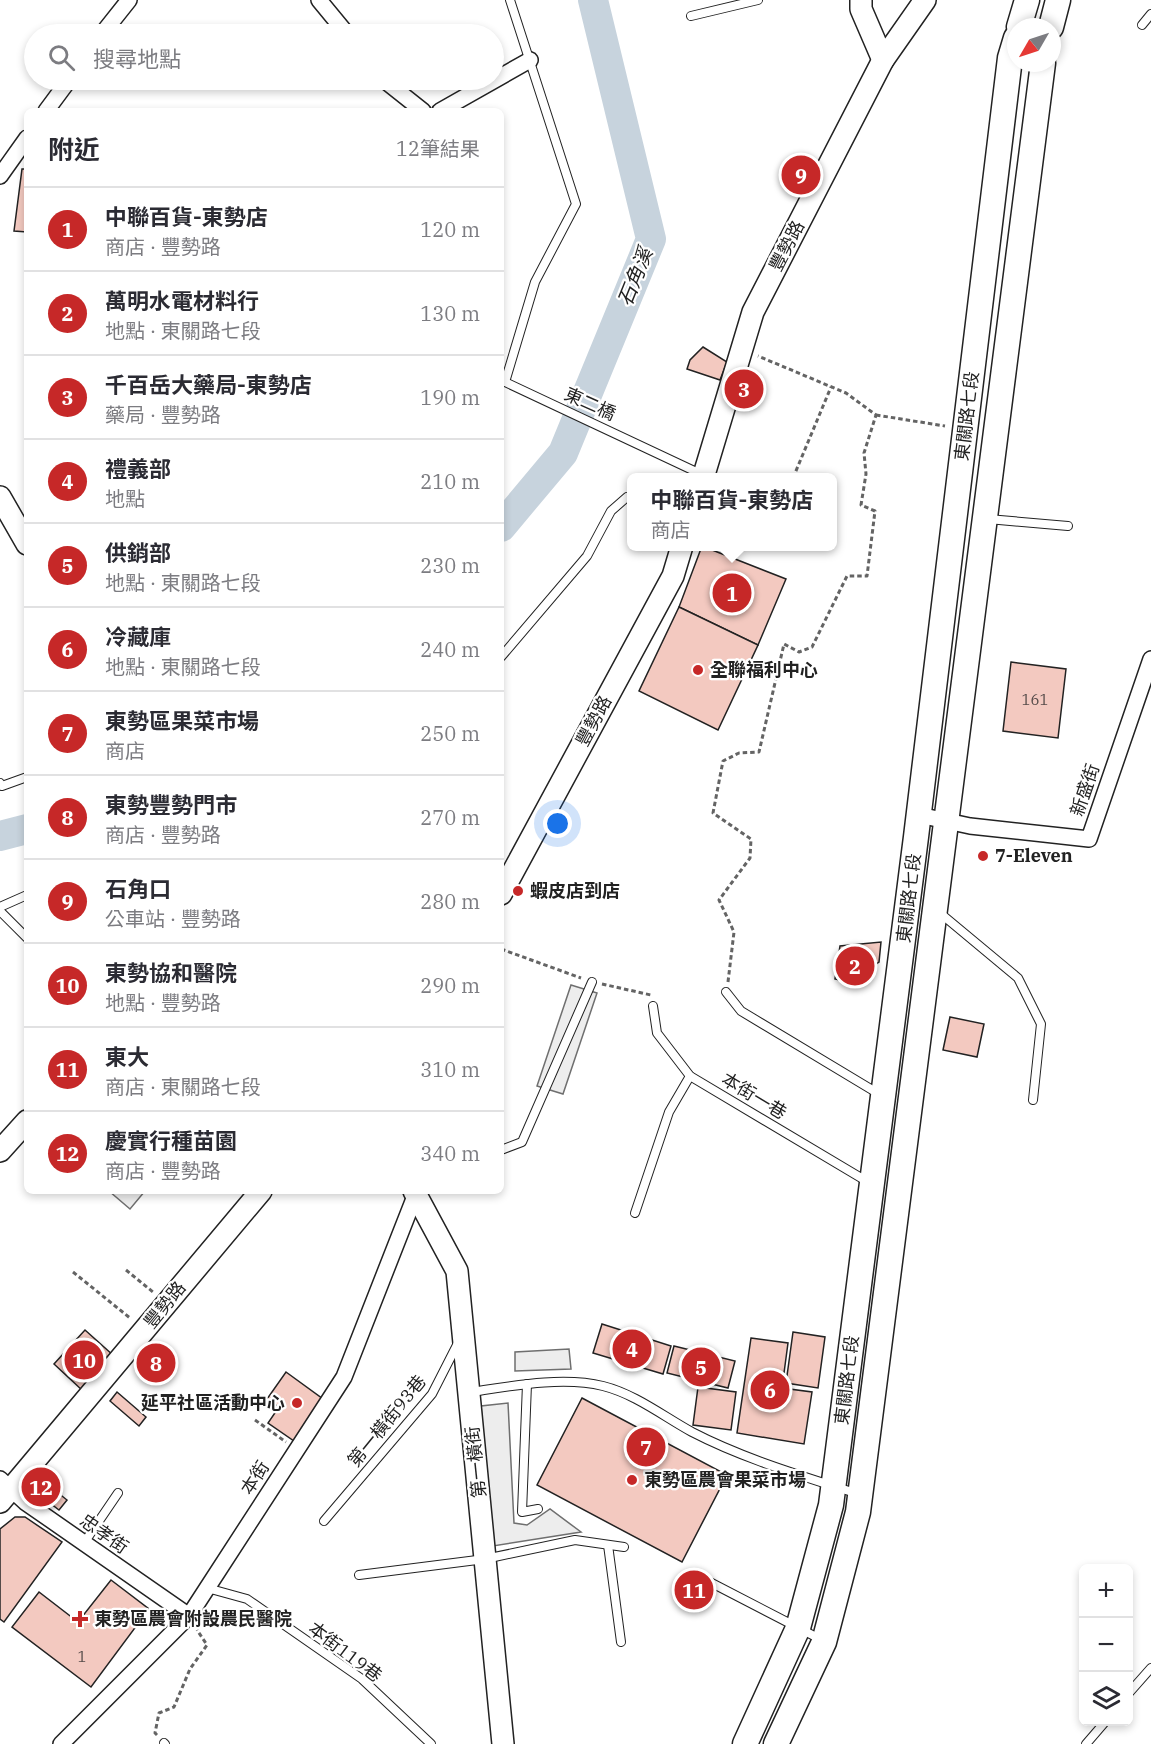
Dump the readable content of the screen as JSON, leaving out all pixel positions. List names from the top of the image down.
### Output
{
  "streets": {
    "main road": ["東關路七段"],
    "street": [
      "豐勢路",
      "新盛街",
      "第一橫街",
      "本街",
      "忠孝街"
    ],
    "lane": [
      "東二橋",
      "本街一巷",
      "第一橫街93巷",
      "本街119巷"
    ]
  },
  "crossings": [
    ["豐勢路", "忠孝街"],
    ["東關路七段", "新盛街"],
    ["東關路七段", "本街一巷"],
    ["第一橫街93巷", "第一橫街"],
    ["本街", "忠孝街"],
    ["本街", "本街119巷"]
  ],
  "water": ["石角溪"],
  "places": {
    "other": [
      "全聯福利中心",
      "7-Eleven",
      "蝦皮店到店",
      "延平社區活動中心",
      "東勢區農會果菜市場"
    ],
    "health": ["東勢區農會附設農民醫院"]
  },
  "house_numbers": ["161", "1"],
  "north": "bottom left",
  "page": {
    "search": "搜尋地點",
    "heading": ["附近", "12筆結果"],
    "pins": [
      "9",
      "3",
      "1",
      "2",
      "4",
      "10",
      "8",
      "5",
      "6",
      "7",
      "12",
      "11"
    ],
    "list": [
      {
        "mark": "1",
        "name": "中聯百貨-東勢店",
        "note": "商店 · 豐勢路",
        "value": "120 m"
      },
      {
        "mark": "2",
        "name": "萬明水電材料行",
        "note": "地點 · 東關路七段",
        "value": "130 m"
      },
      {
        "mark": "3",
        "name": "千百岳大藥局-東勢店",
        "note": "藥局 · 豐勢路",
        "value": "190 m"
      },
      {
        "mark": "4",
        "name": "禮義部",
        "note": "地點",
        "value": "210 m"
      },
      {
        "mark": "5",
        "name": "供銷部",
        "note": "地點 · 東關路七段",
        "value": "230 m"
      },
      {
        "mark": "6",
        "name": "冷藏庫",
        "note": "地點 · 東關路七段",
        "value": "240 m"
      },
      {
        "mark": "7",
        "name": "東勢區果菜市場",
        "note": "商店",
        "value": "250 m"
      },
      {
        "mark": "8",
        "name": "東勢豐勢門市",
        "note": "商店 · 豐勢路",
        "value": "270 m"
      },
      {
        "mark": "9",
        "name": "石角口",
        "note": "公車站 · 豐勢路",
        "value": "280 m"
      },
      {
        "mark": "10",
        "name": "東勢協和醫院",
        "note": "地點 · 豐勢路",
        "value": "290 m"
      },
      {
        "mark": "11",
        "name": "東大",
        "note": "商店 · 東關路七段",
        "value": "310 m"
      },
      {
        "mark": "12",
        "name": "慶實行種苗園",
        "note": "商店 · 豐勢路",
        "value": "340 m"
      }
    ],
    "popup": ["中聯百貨-東勢店", "商店"],
    "map_buttons": ["+", "−"]
  }
}
